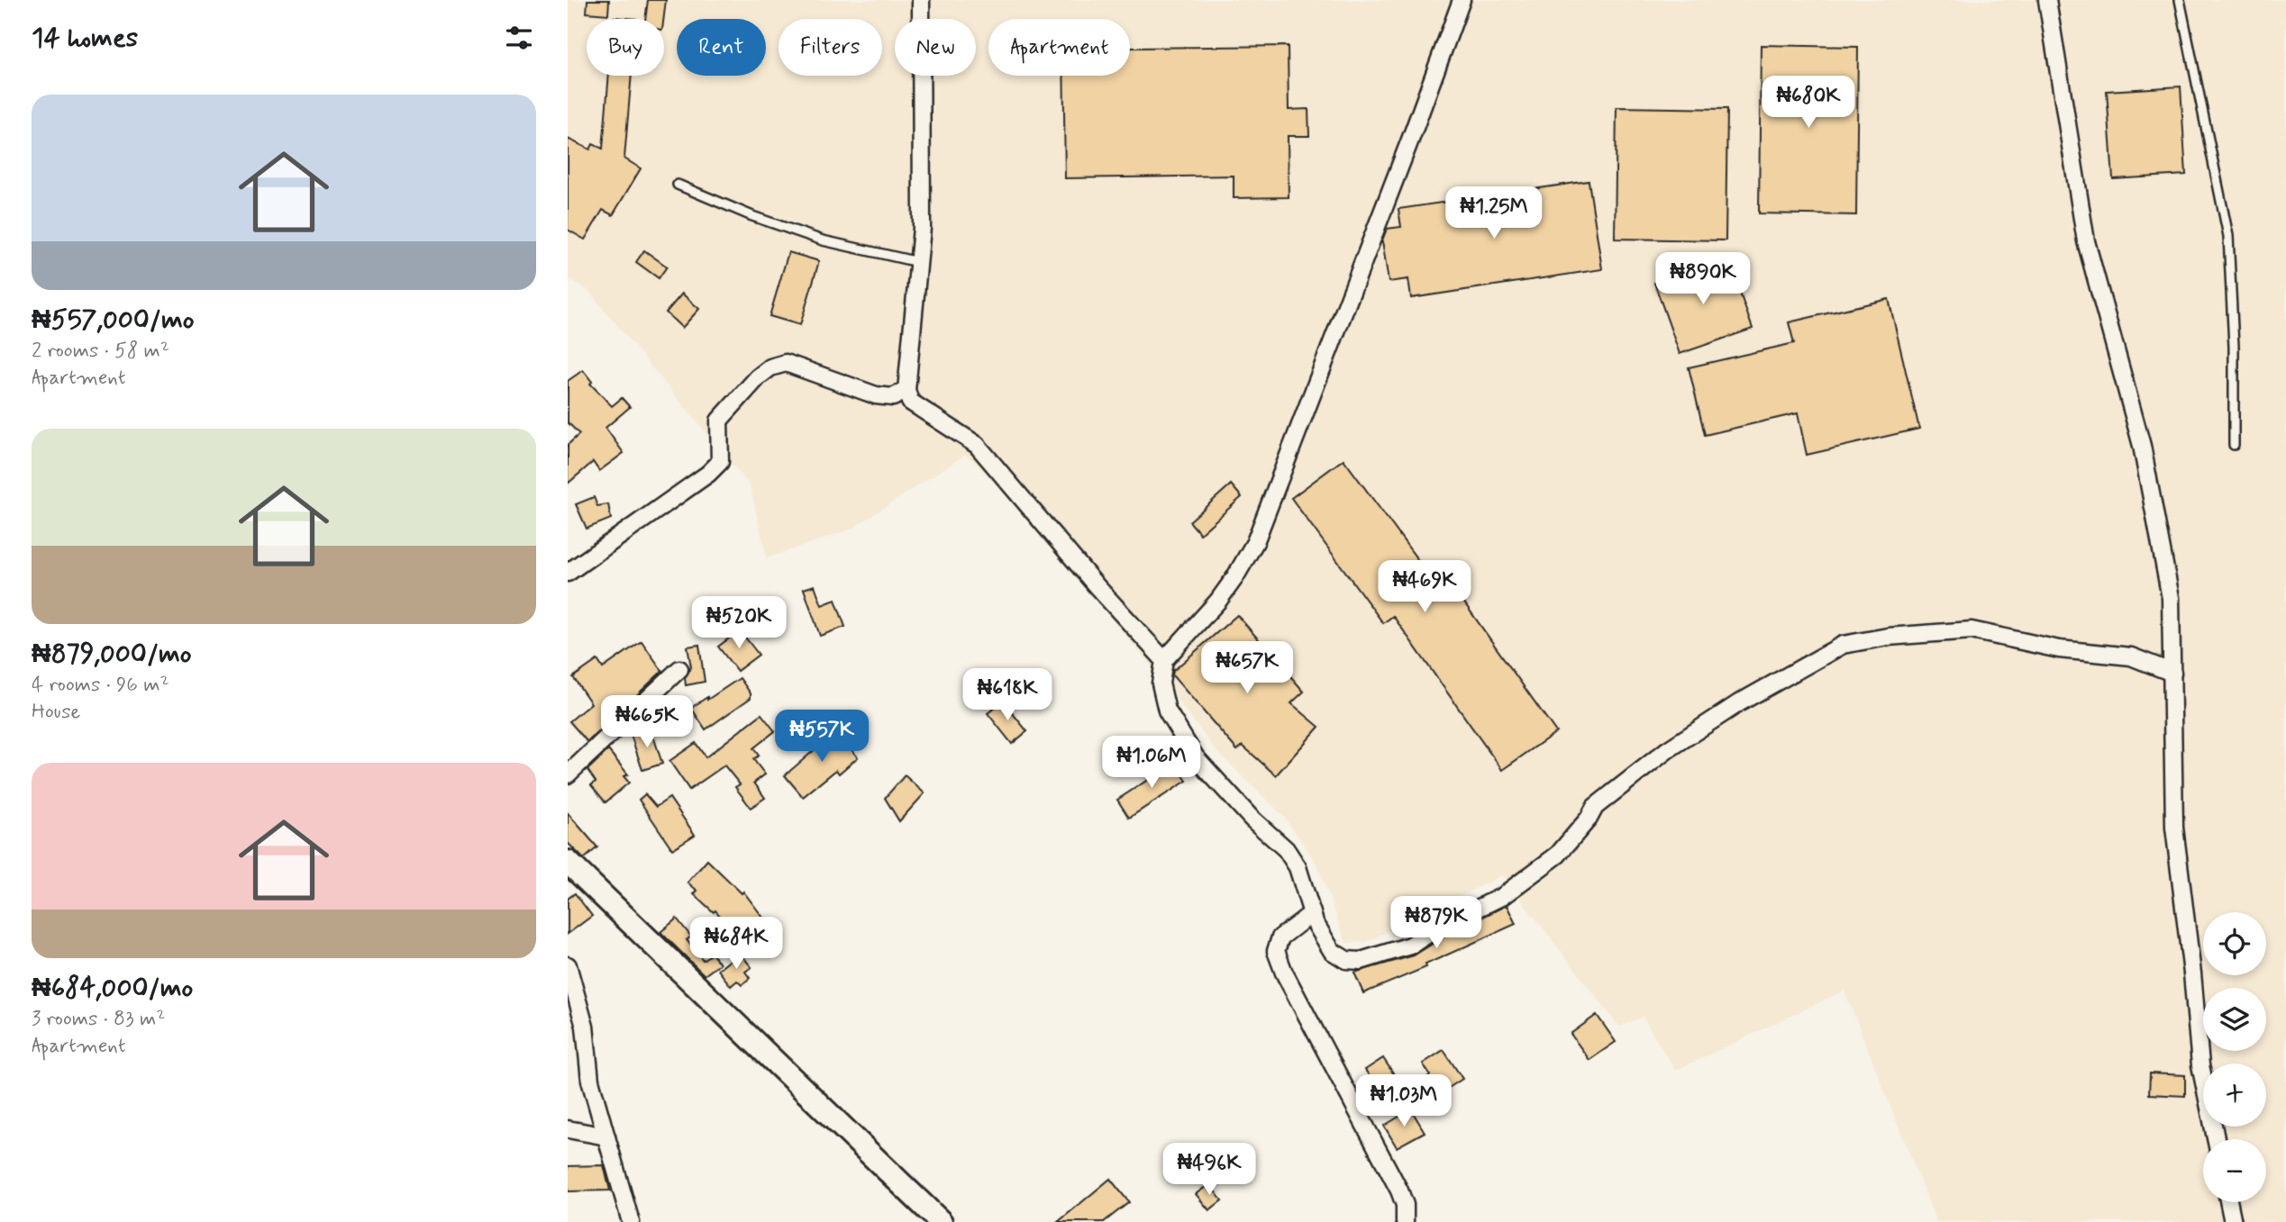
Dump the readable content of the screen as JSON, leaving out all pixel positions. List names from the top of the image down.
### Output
{
  "page": {
    "heading": "14 homes",
    "chip": [
      "Buy",
      "Rent",
      "Filters",
      "New",
      "Apartment"
    ],
    "list": [
      {
        "name": "₦557,000/mo",
        "note": "2 rooms · 58 m² · Apartment"
      },
      {
        "name": "₦879,000/mo",
        "note": "4 rooms · 96 m² · House"
      },
      {
        "name": "₦684,000/mo",
        "note": "3 rooms · 83 m² · Apartment"
      }
    ],
    "price": [
      "₦680K",
      "₦1.25M",
      "₦890K",
      "₦469K",
      "₦520K",
      "₦657K",
      "₦618K",
      "₦665K",
      "₦557K",
      "₦1.06M",
      "₦879K",
      "₦684K",
      "₦1.03M",
      "₦496K"
    ],
    "map_buttons": ["+", "−"]
  }
}
